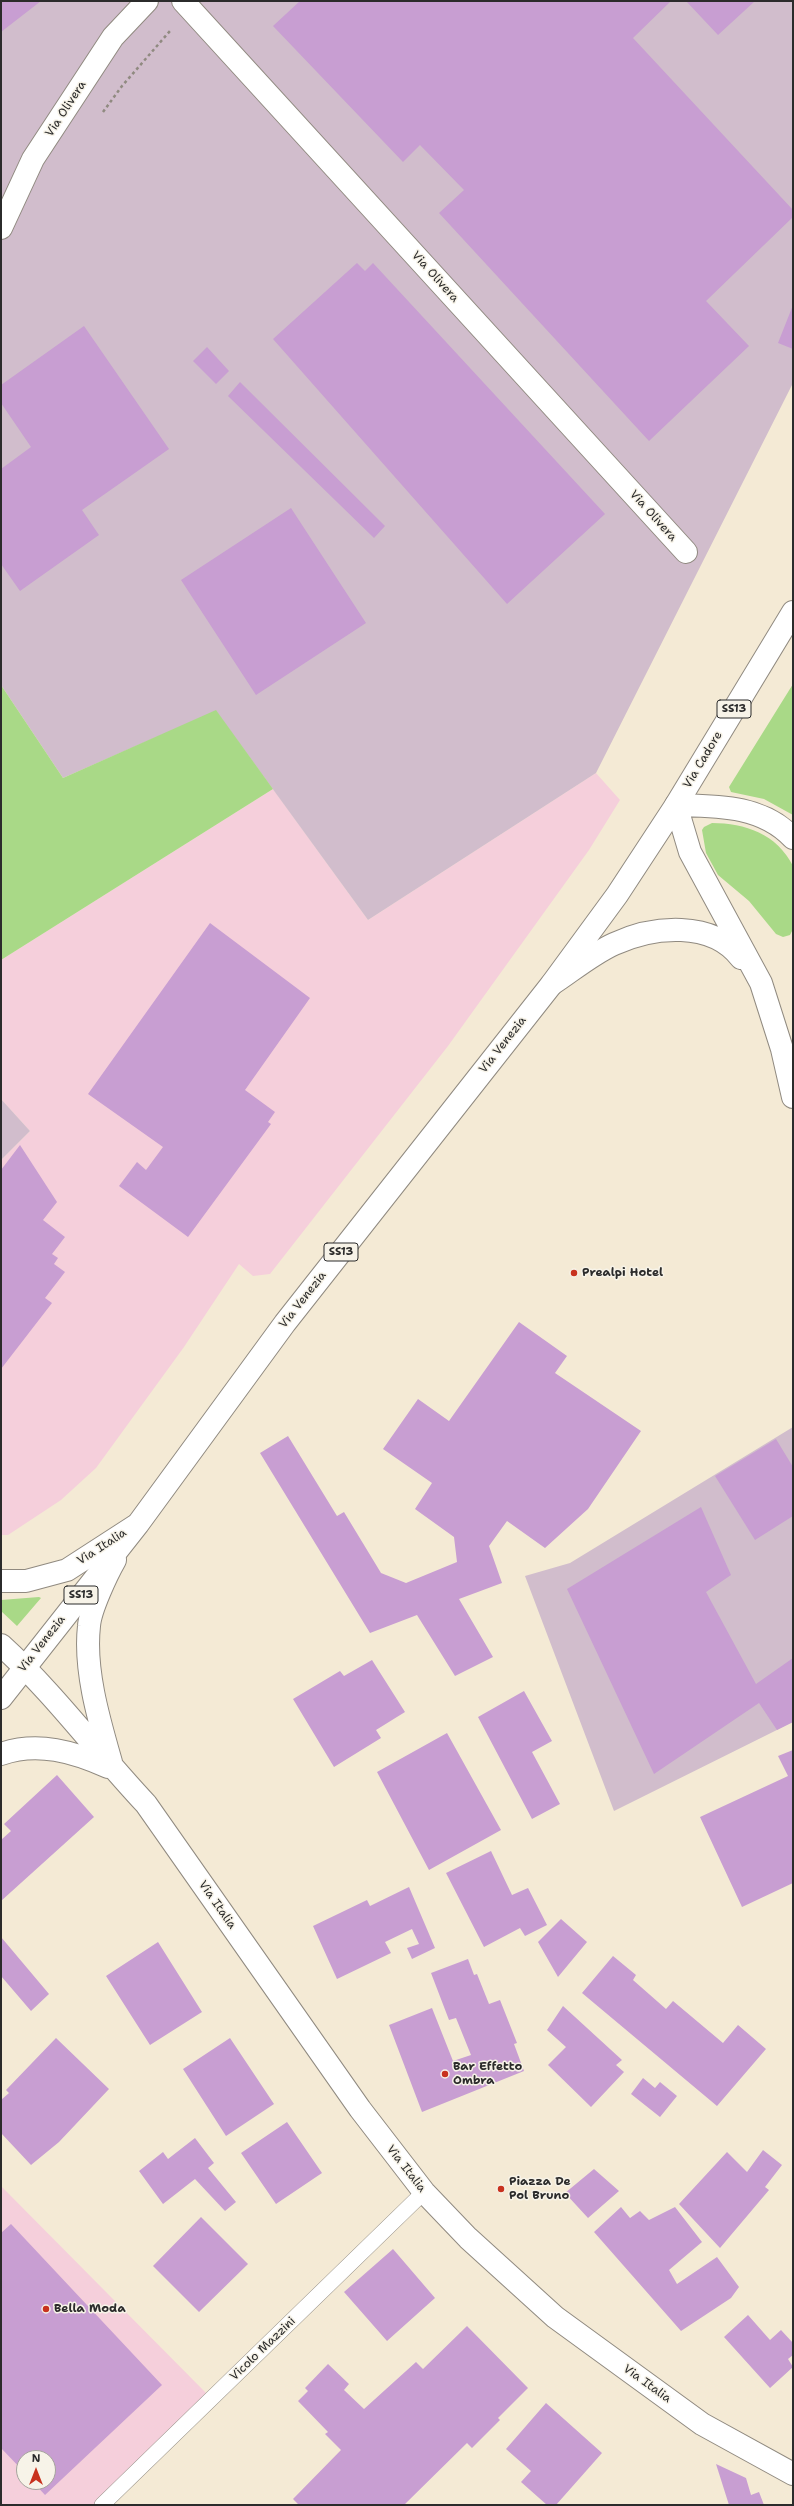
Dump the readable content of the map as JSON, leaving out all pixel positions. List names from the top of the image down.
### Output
{
  "streets": {
    "street": [
      "Via Olivera",
      "SS13",
      "Via Cadore",
      "Via Venezia",
      "Via Italia"
    ],
    "lane": ["Vicolo Mazzini"]
  },
  "crossings": [
    ["Via Cadore", "Via Venezia"],
    ["Via Venezia", "Via Italia"],
    ["Via Italia", "Vicolo Mazzini"]
  ],
  "places": [
    "Prealpi Hotel",
    "Bar Effetto Ombra",
    "Piazza De Pol Bruno",
    "Bella Moda"
  ],
  "north": "top"
}
